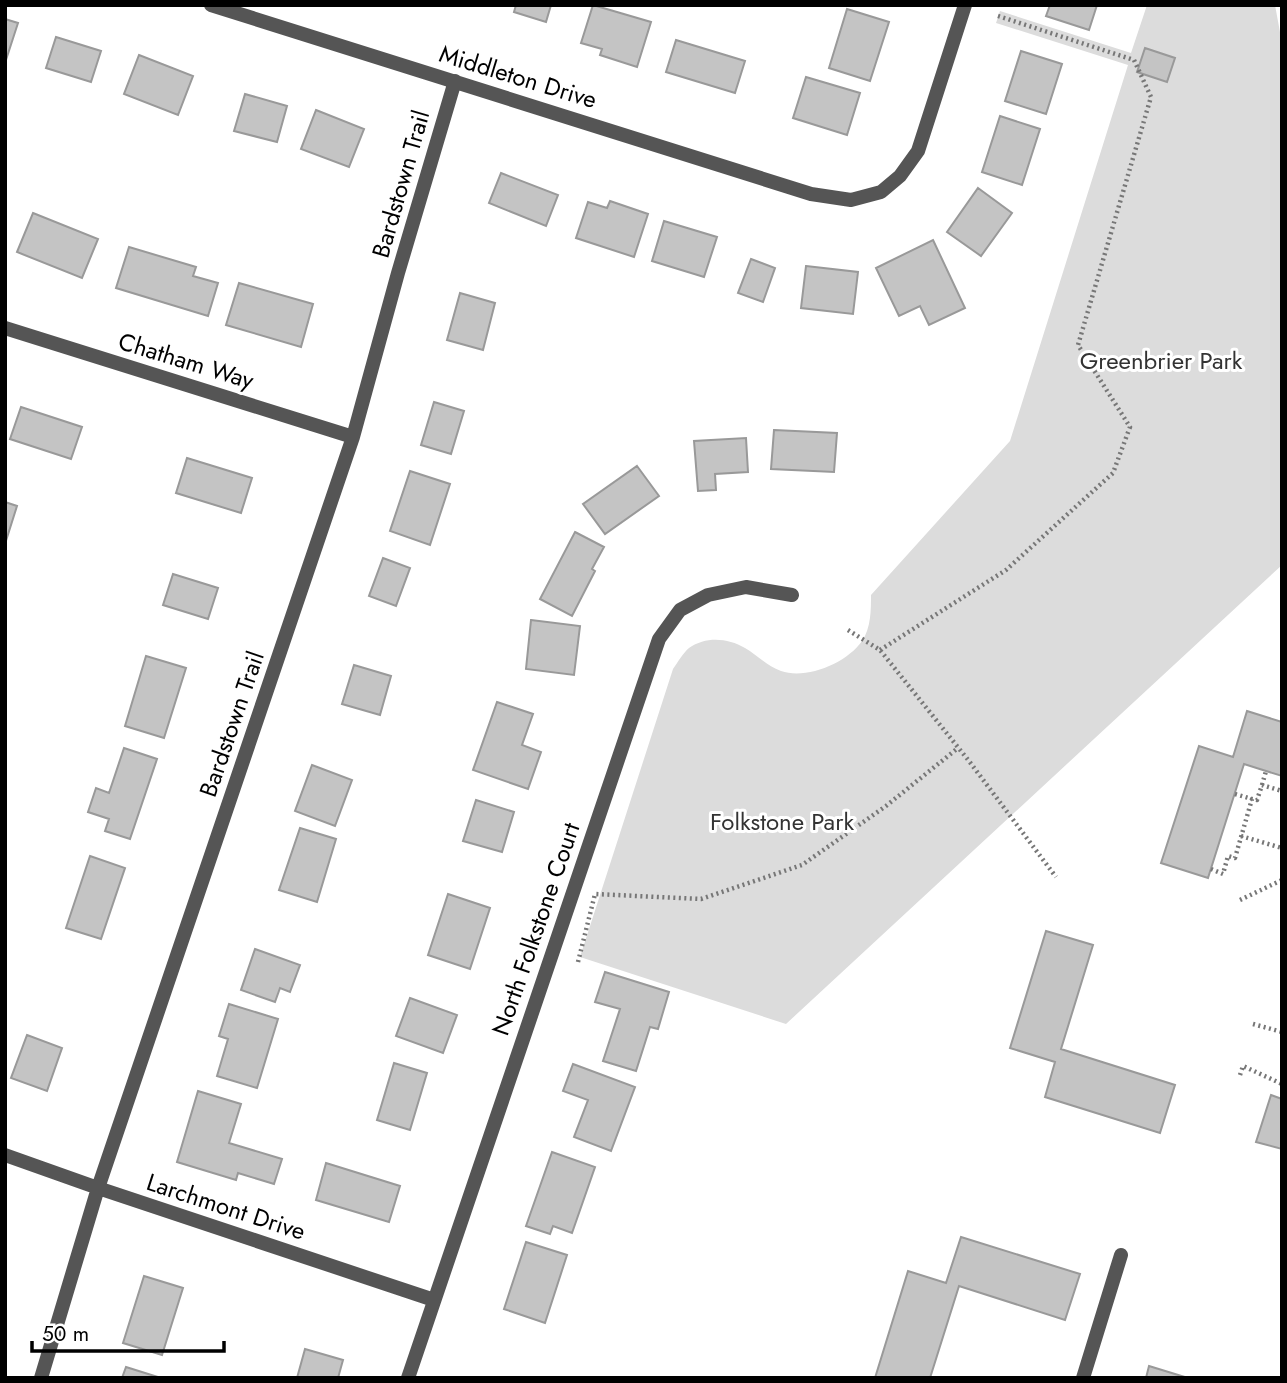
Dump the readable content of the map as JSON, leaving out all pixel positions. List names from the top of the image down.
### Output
{
  "streets": {
    "street": [
      "Middleton Drive",
      "Bardstown Trail",
      "Chatham Way",
      "North Folkstone Court",
      "Larchmont Drive"
    ]
  },
  "crossings": [
    ["Middleton Drive", "Bardstown Trail"],
    ["Bardstown Trail", "Chatham Way"],
    ["Bardstown Trail", "Larchmont Drive"],
    ["North Folkstone Court", "Larchmont Drive"]
  ],
  "parks": ["Greenbrier Park", "Folkstone Park"],
  "scale_bar": "50 m"
}
